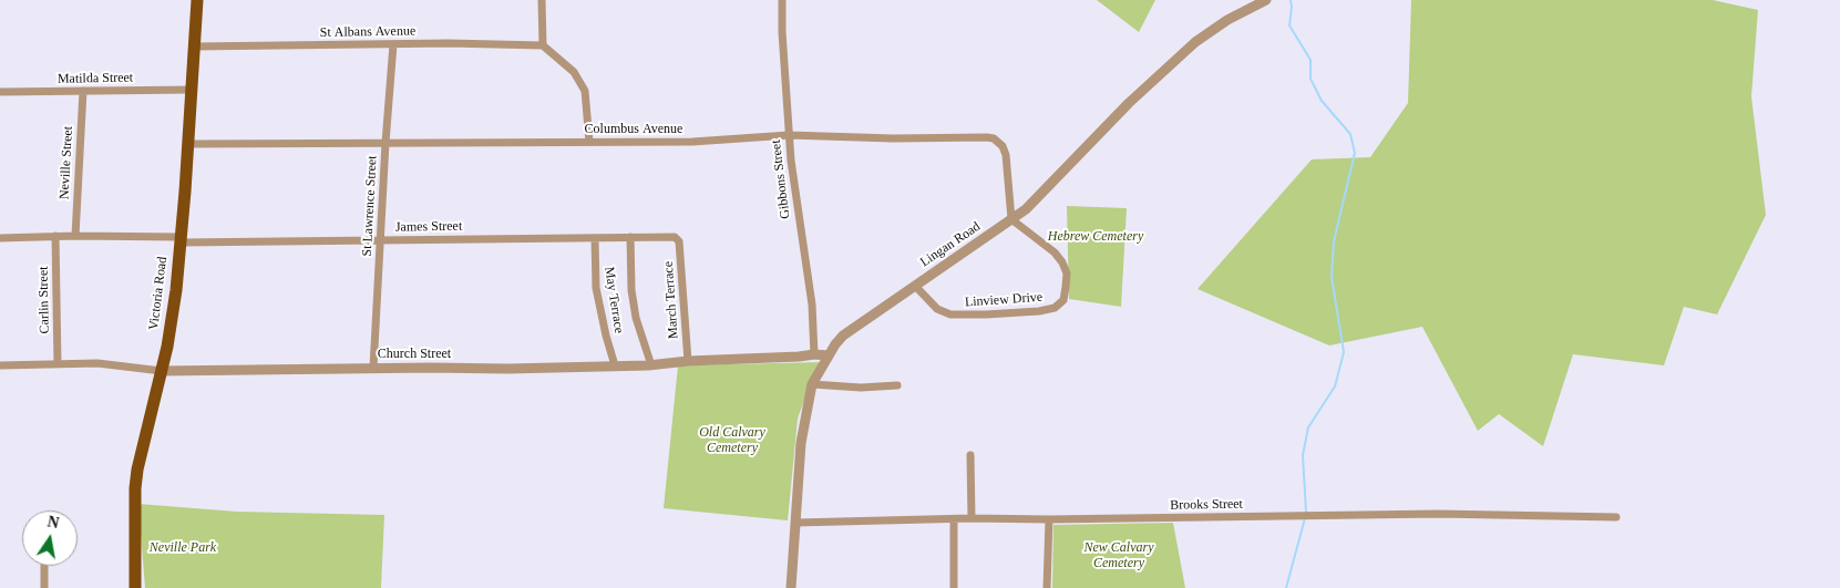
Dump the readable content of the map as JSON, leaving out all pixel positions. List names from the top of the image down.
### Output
{
  "streets": {
    "main road": ["Victoria Road"],
    "street": [
      "St Albans Avenue",
      "Matilda Street",
      "Columbus Avenue",
      "Neville Street",
      "Gibbons Street",
      "St Lawrence Street",
      "James Street",
      "Lingan Road",
      "Carlin Street",
      "May Terrace",
      "March Terrace",
      "Linview Drive",
      "Church Street",
      "Brooks Street"
    ]
  },
  "crossings": [
    ["St Albans Avenue", "St Lawrence Street"],
    ["St Albans Avenue", "Victoria Road"],
    ["Matilda Street", "Neville Street"],
    ["Matilda Street", "Victoria Road"],
    ["Columbus Avenue", "Gibbons Street"],
    ["Columbus Avenue", "St Lawrence Street"],
    ["Columbus Avenue", "Lingan Road"],
    ["Columbus Avenue", "Victoria Road"],
    ["Columbus Avenue", "Linview Drive"],
    ["Neville Street", "James Street"],
    ["Gibbons Street", "Church Street"],
    ["St Lawrence Street", "James Street"],
    ["St Lawrence Street", "Church Street"],
    ["James Street", "Victoria Road"],
    ["James Street", "Carlin Street"],
    ["James Street", "May Terrace"],
    ["James Street", "March Terrace"],
    ["Lingan Road", "Linview Drive"],
    ["Lingan Road", "Church Street"],
    ["Lingan Road", "Brooks Street"],
    ["Victoria Road", "Church Street"],
    ["Carlin Street", "Church Street"],
    ["May Terrace", "Church Street"],
    ["March Terrace", "Church Street"]
  ],
  "parks": [
    "Hebrew Cemetery",
    "Old Calvary Cemetery",
    "Neville Park",
    "New Calvary Cemetery"
  ],
  "north": "top"
}
